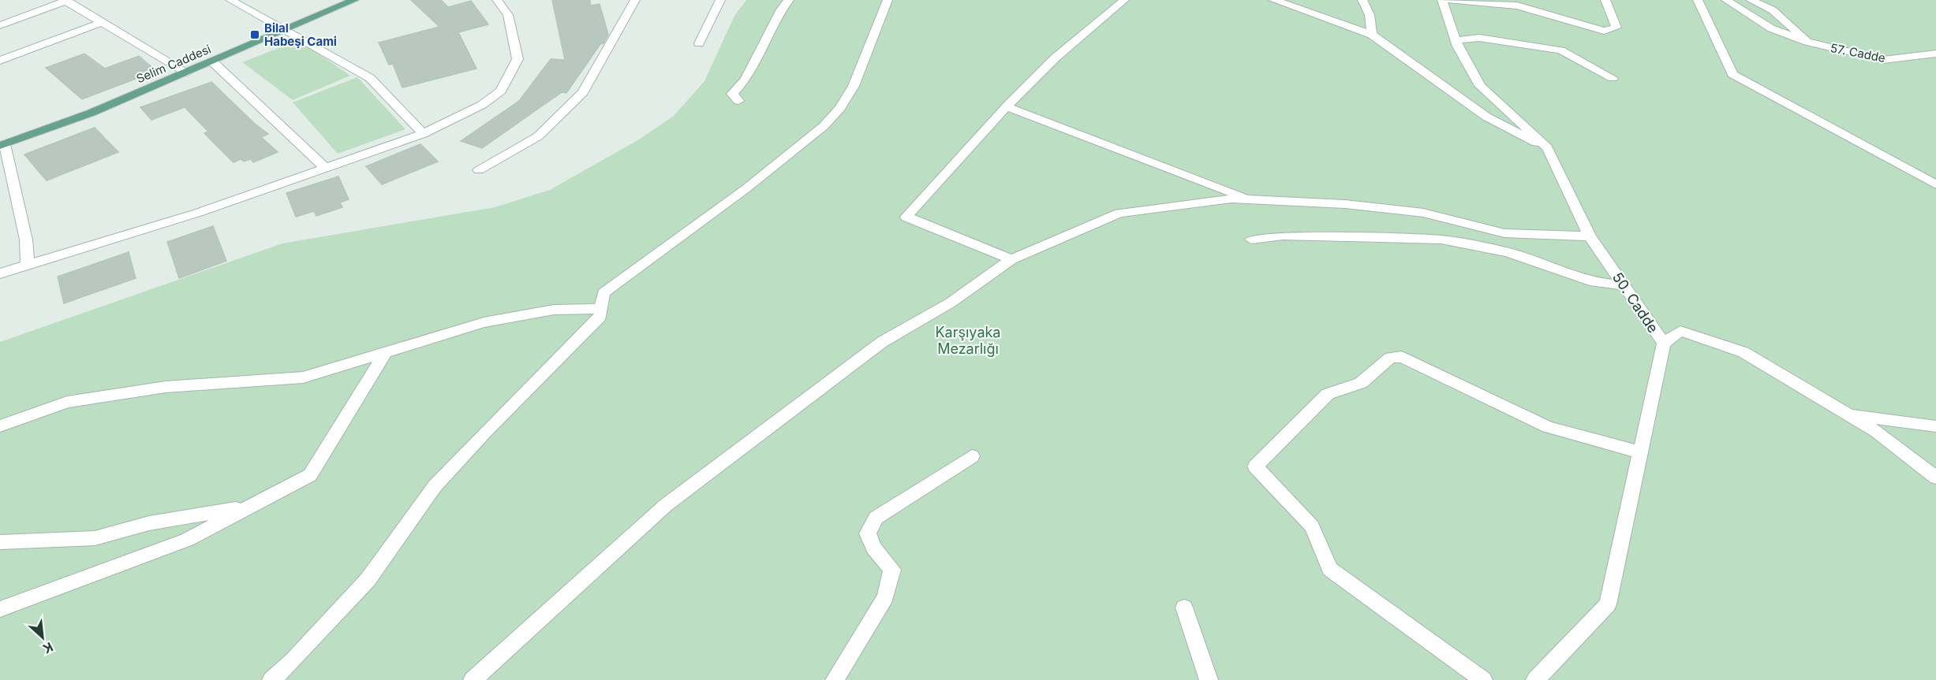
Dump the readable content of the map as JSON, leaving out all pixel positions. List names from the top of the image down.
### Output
{
  "streets": {
    "main road": ["Selim Caddesi"],
    "street": ["57. Cadde", "50. Cadde"]
  },
  "parks": ["Karşıyaka Mezarlığı"],
  "places": {
    "transit": ["Bilal Habeşi Cami"]
  },
  "north": "bottom right"
}
